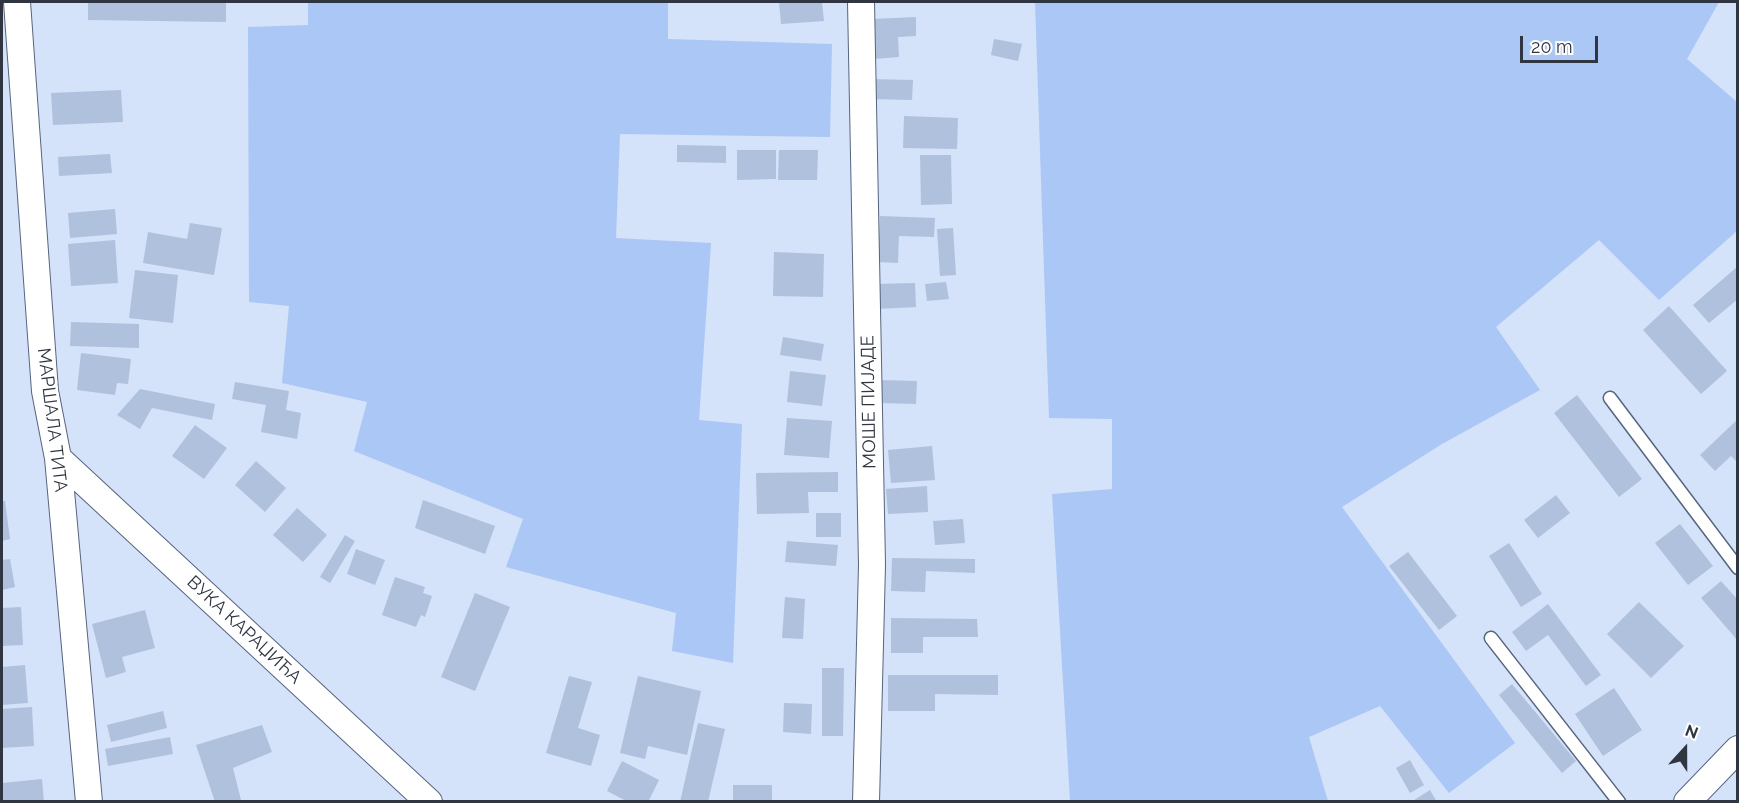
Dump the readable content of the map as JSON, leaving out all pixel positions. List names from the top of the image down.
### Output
{
  "streets": {
    "street": ["МОШЕ ПИЈАДЕ", "МАРШАЛА ТИТА", "ВУКА КАРАЏИЋА"]
  },
  "crossings": [
    ["МАРШАЛА ТИТА", "ВУКА КАРАЏИЋА"]
  ],
  "scale_bar": "20 m",
  "north": "top"
}
